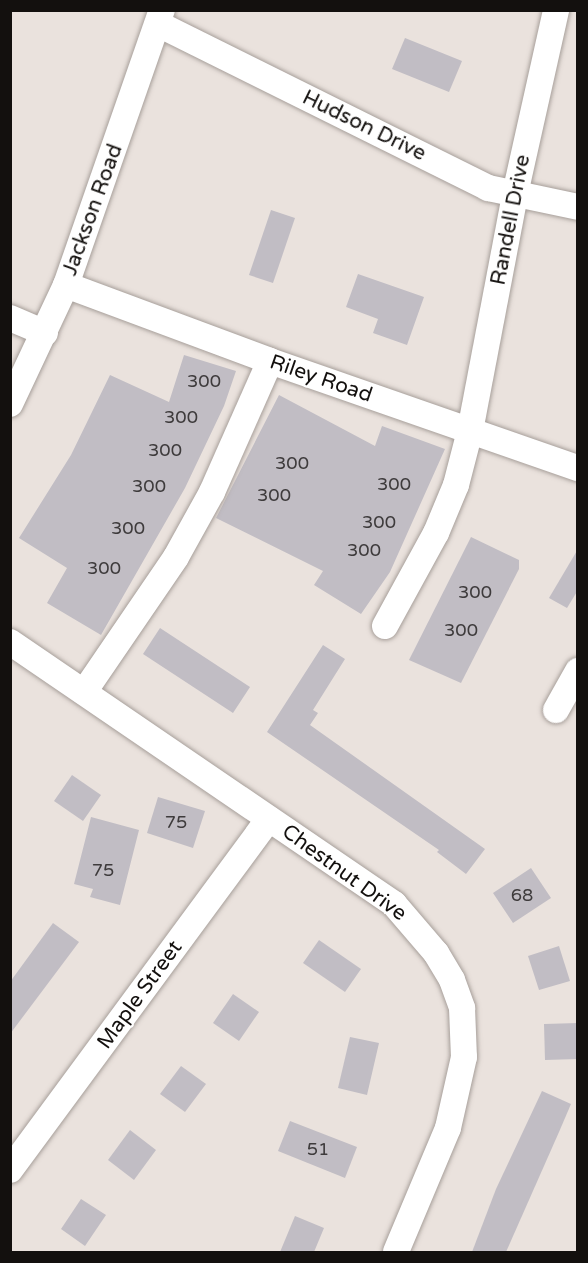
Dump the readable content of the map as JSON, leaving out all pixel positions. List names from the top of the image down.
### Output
{
  "streets": {
    "street": [
      "Hudson Drive",
      "Jackson Road",
      "Randell Drive",
      "Riley Road",
      "Chestnut Drive",
      "Maple Street"
    ]
  },
  "crossings": [
    ["Hudson Drive", "Jackson Road"],
    ["Hudson Drive", "Randell Drive"],
    ["Jackson Road", "Riley Road"],
    ["Randell Drive", "Riley Road"],
    ["Chestnut Drive", "Maple Street"]
  ],
  "house_numbers": [
    "300",
    "300",
    "300",
    "300",
    "300",
    "300",
    "300",
    "300",
    "300",
    "300",
    "300",
    "300",
    "300",
    "75",
    "75",
    "68",
    "51"
  ]
}
